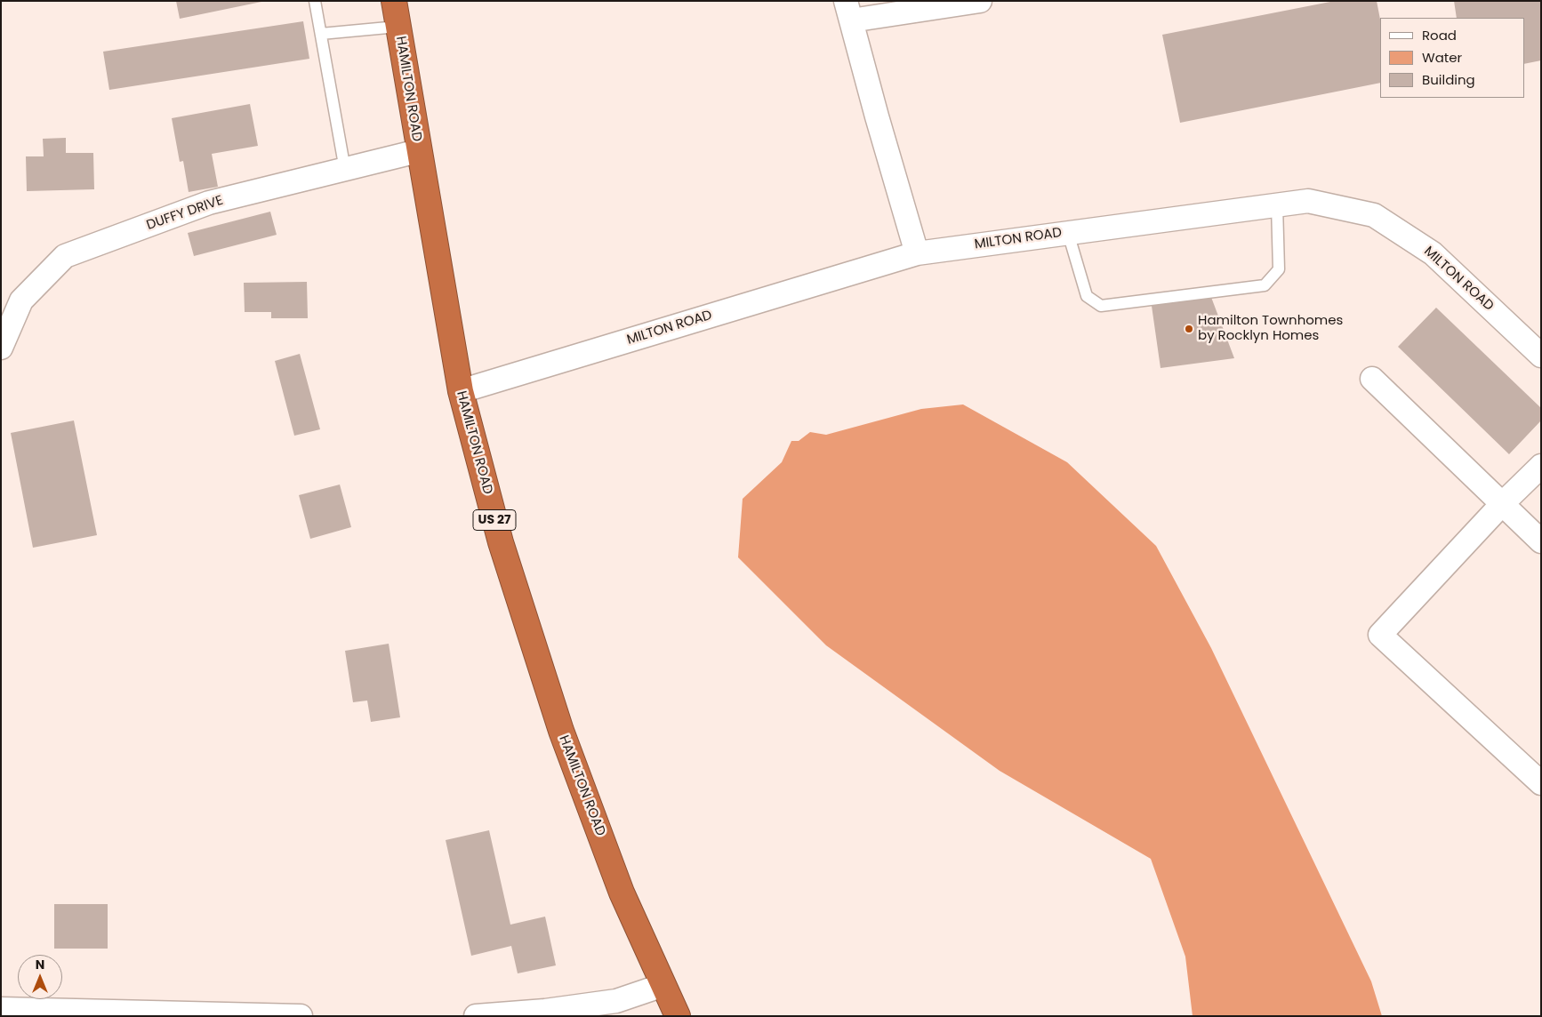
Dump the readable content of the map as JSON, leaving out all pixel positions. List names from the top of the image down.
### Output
{
  "streets": {
    "highway": ["HAMILTON ROAD", "US 27"],
    "street": ["DUFFY DRIVE", "MILTON ROAD"]
  },
  "crossings": [
    ["HAMILTON ROAD", "DUFFY DRIVE"],
    ["HAMILTON ROAD", "MILTON ROAD"]
  ],
  "places": ["Hamilton Townhomes by Rocklyn Homes"],
  "legend": ["Road", "Water", "Building"],
  "north": "top"
}
